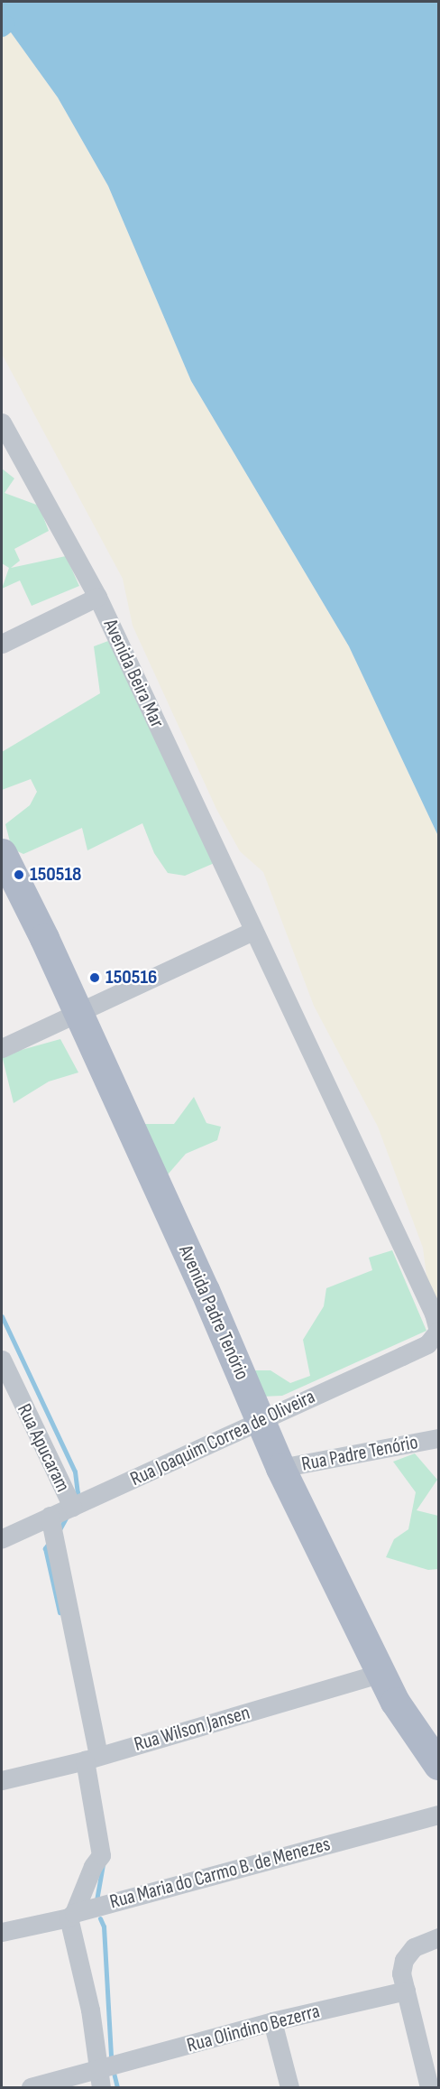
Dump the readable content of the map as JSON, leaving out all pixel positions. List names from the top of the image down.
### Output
{
  "streets": {
    "main road": ["Avenida Padre Tenório"],
    "street": [
      "Avenida Beira Mar",
      "Rua Joaquim Correa de Oliveira",
      "Rua Apucaram",
      "Rua Padre Tenório",
      "Rua Wilson Jansen",
      "Rua Maria do Carmo B. de Menezes",
      "Rua Olindino Bezerra"
    ]
  },
  "crossings": [
    ["Avenida Beira Mar", "Rua Joaquim Correa de Oliveira"],
    ["Avenida Padre Tenório", "Rua Joaquim Correa de Oliveira"],
    ["Avenida Padre Tenório", "Rua Padre Tenório"],
    ["Avenida Padre Tenório", "Rua Wilson Jansen"],
    ["Rua Joaquim Correa de Oliveira", "Rua Apucaram"]
  ],
  "places": ["150518", "150516"]
}
